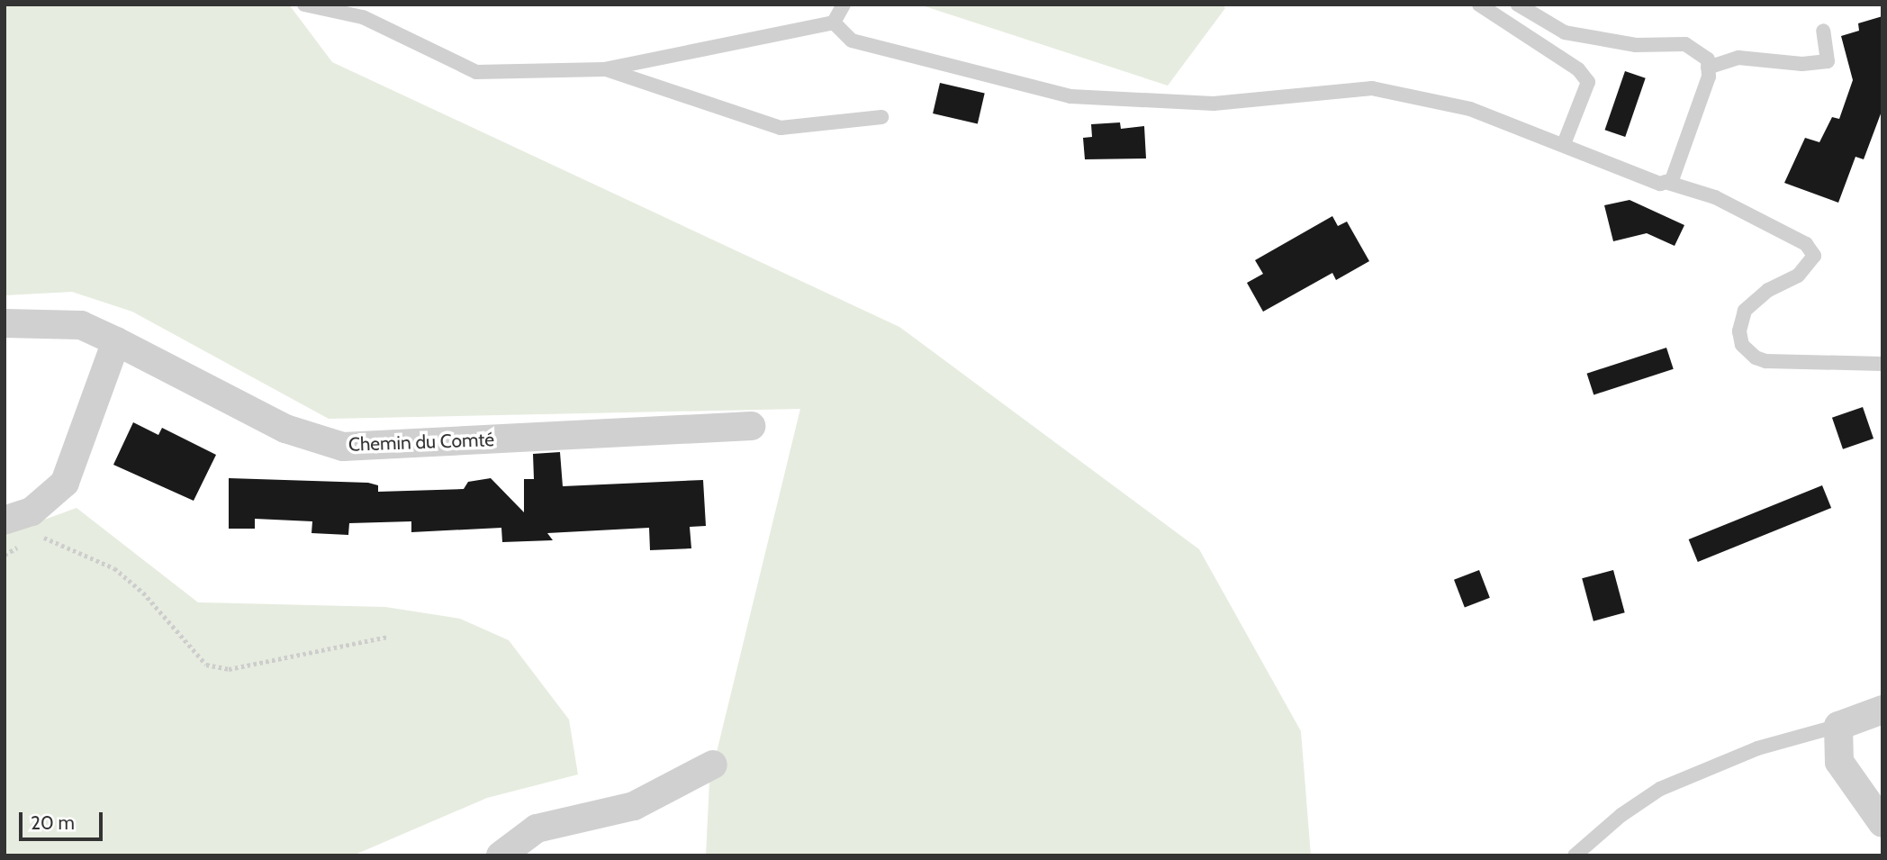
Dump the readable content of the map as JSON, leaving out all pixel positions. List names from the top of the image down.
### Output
{
  "streets": {
    "street": ["Chemin du Comté"]
  },
  "scale_bar": "20 m"
}
